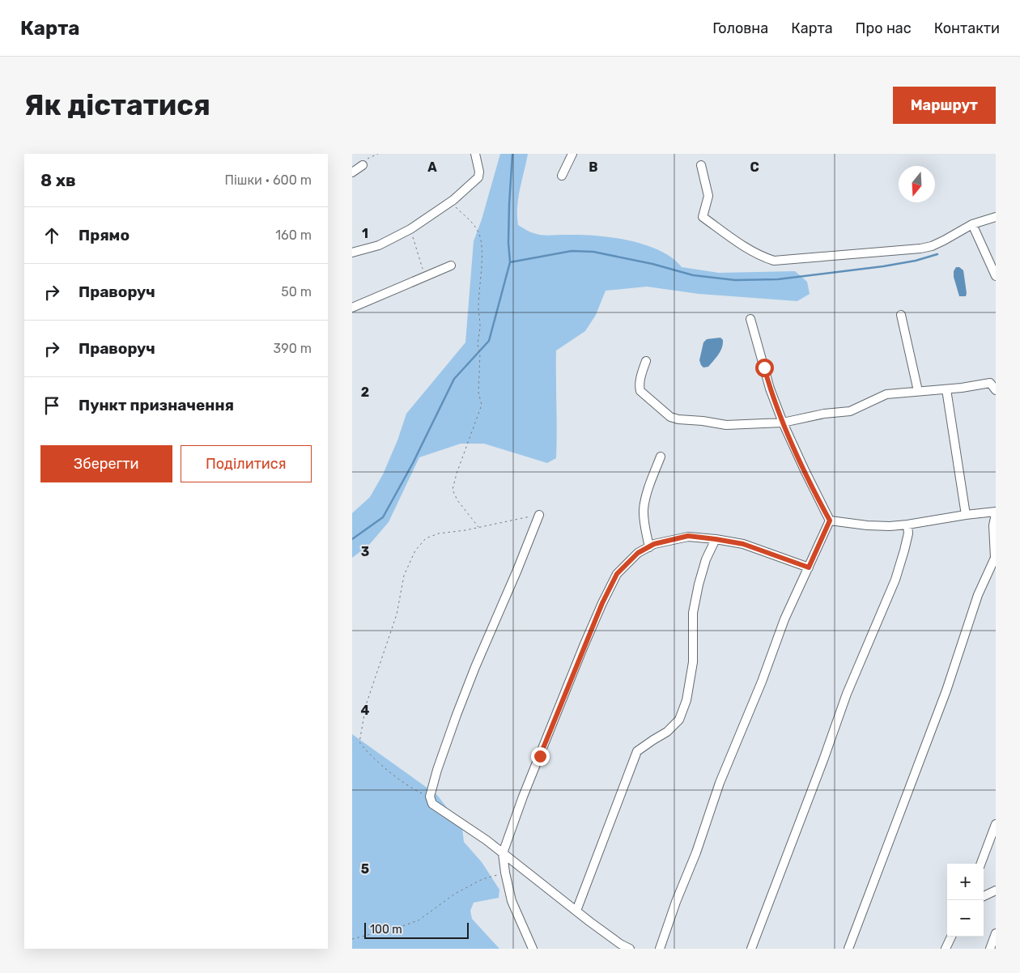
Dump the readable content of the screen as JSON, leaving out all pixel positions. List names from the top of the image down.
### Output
{
  "scale_bar": "100 m",
  "north": "bottom",
  "page": {
    "header": "Карта",
    "nav": [
      "Головна",
      "Карта",
      "Про нас",
      "Контакти"
    ],
    "buttons": [
      "Маршрут",
      ["Зберегти", "Поділитися"]
    ],
    "title": "Як дістатися",
    "heading": ["8 хв", "Пішки · 600 m"],
    "list": [
      ["Прямо", "160 m"],
      ["Праворуч", "50 m"],
      ["Праворуч", "390 m"],
      "Пункт призначення"
    ],
    "map_buttons": ["+", "−"],
    "scale": "100 m"
  },
  "grid": {
    "columns": ["A", "B", "C"],
    "rows": [
      "1",
      "2",
      "3",
      "4",
      "5"
    ]
  }
}
